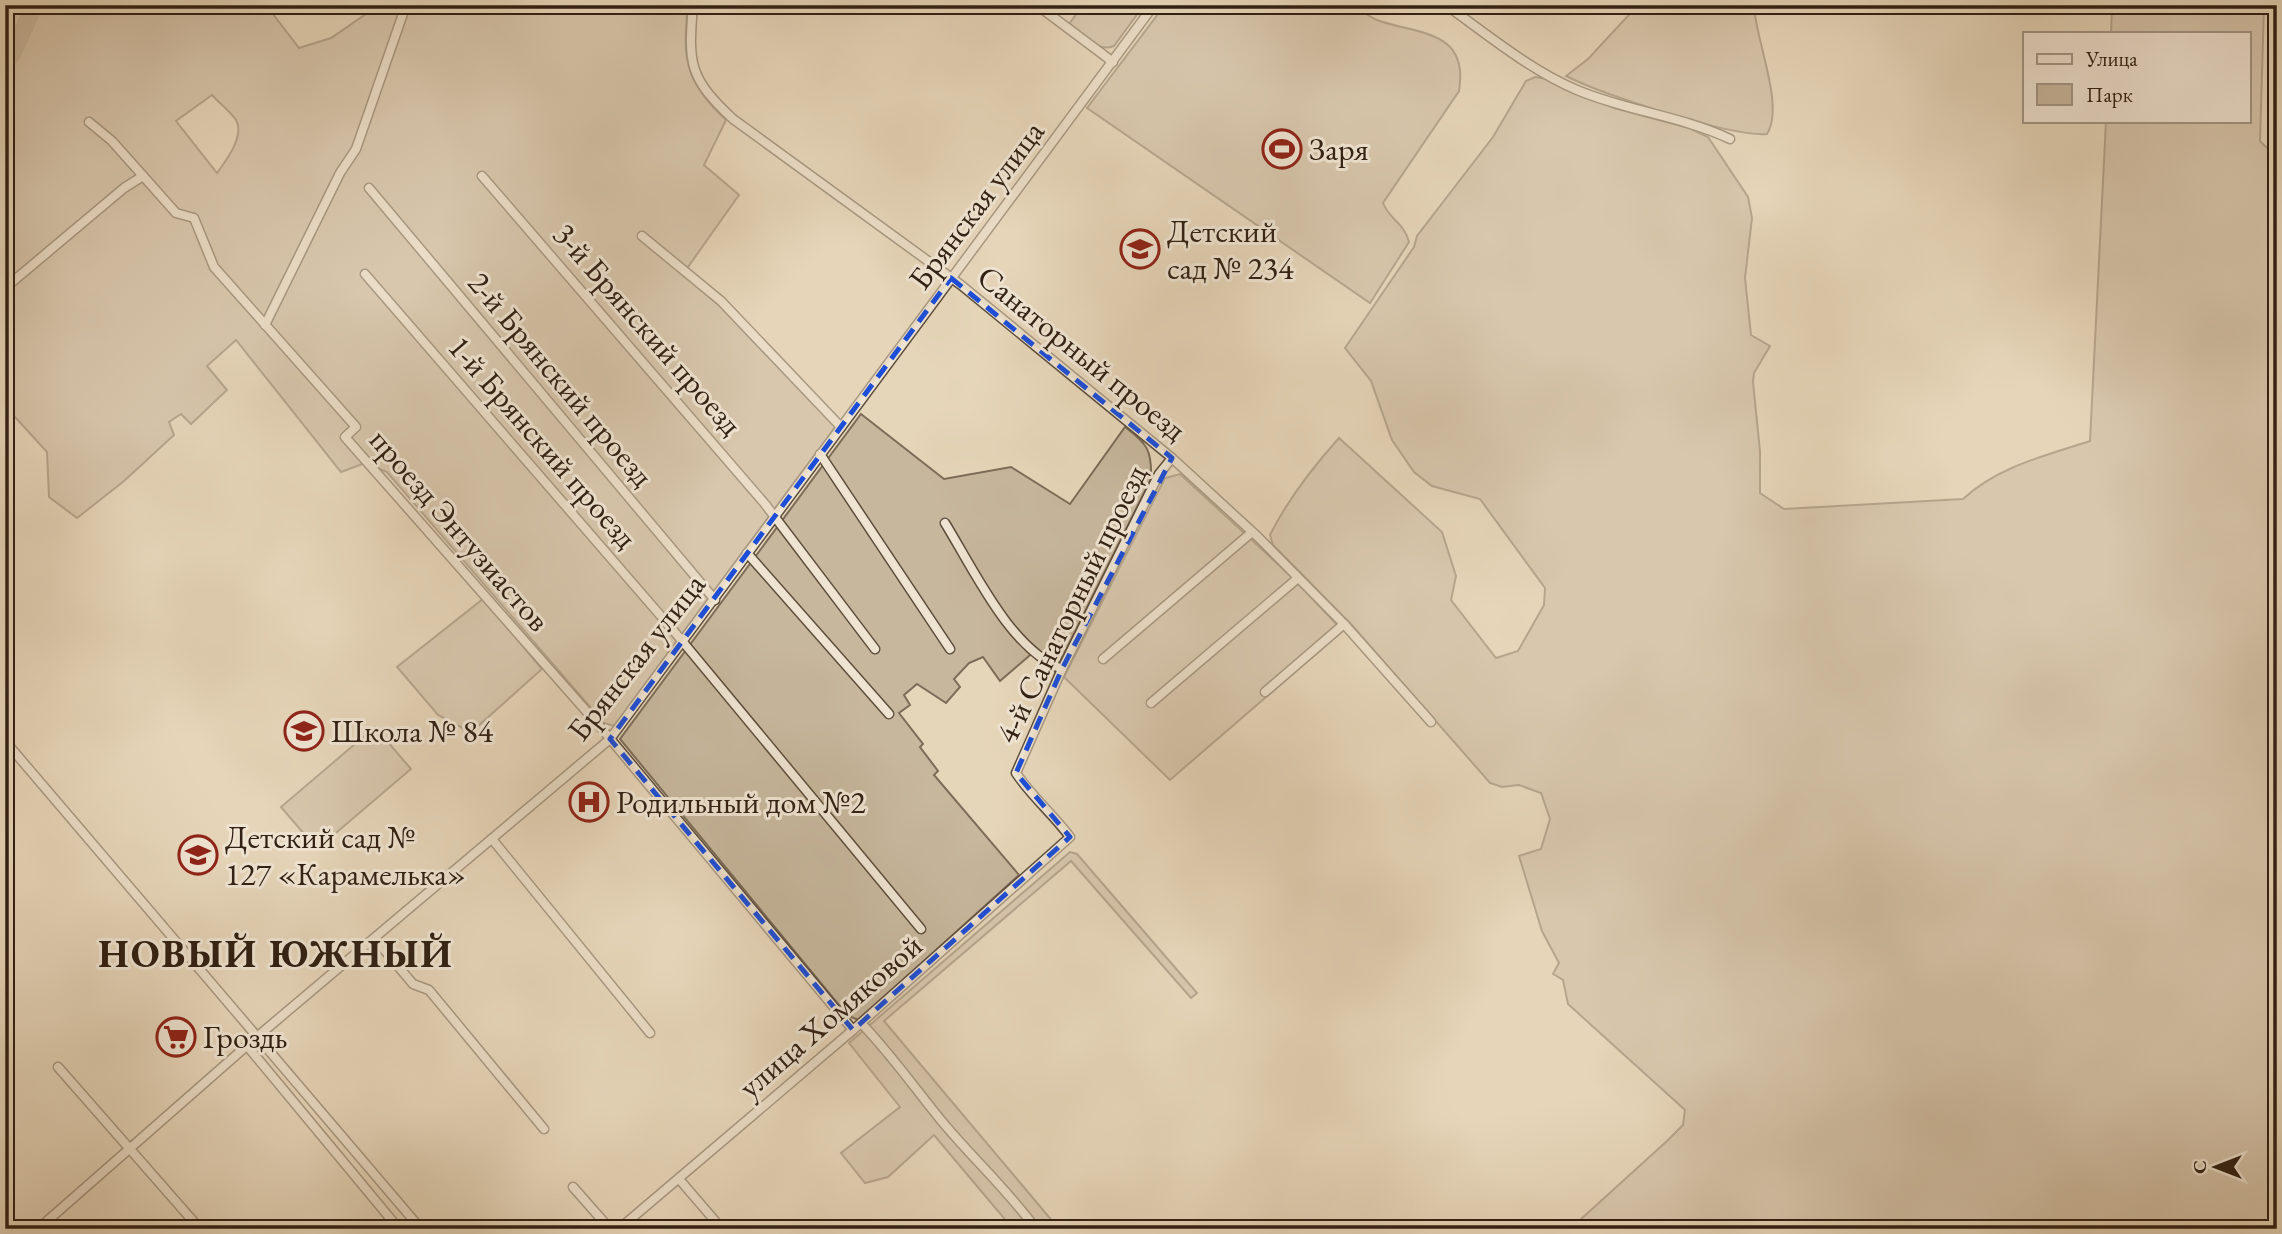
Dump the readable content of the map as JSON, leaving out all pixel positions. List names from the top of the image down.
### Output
{
  "streets": {
    "street": [
      "Брянская улица",
      "3-й Брянский проезд",
      "Санаторный проезд",
      "2-й Брянский проезд",
      "1-й Брянский проезд",
      "проезд Энтузиастов",
      "4-й Санаторный проезд",
      "улица Хомяковой"
    ]
  },
  "crossings": [
    ["Брянская улица", "3-й Брянский проезд"],
    ["Брянская улица", "Санаторный проезд"],
    ["Брянская улица", "2-й Брянский проезд"],
    ["Брянская улица", "1-й Брянский проезд"],
    ["Брянская улица", "проезд Энтузиастов"],
    ["Санаторный проезд", "4-й Санаторный проезд"],
    ["4-й Санаторный проезд", "улица Хомяковой"]
  ],
  "districts": ["НОВЫЙ ЮЖНЫЙ"],
  "places": {
    "sports": ["Заря"],
    "school or university": ["Детский сад № 234", "Школа № 84", "Детский сад № 127 «Карамелька»"],
    "hospital": ["Родильный дом №2"],
    "supermarket": ["Гроздь"]
  },
  "legend": ["Улица", "Парк"],
  "north": "left"
}
